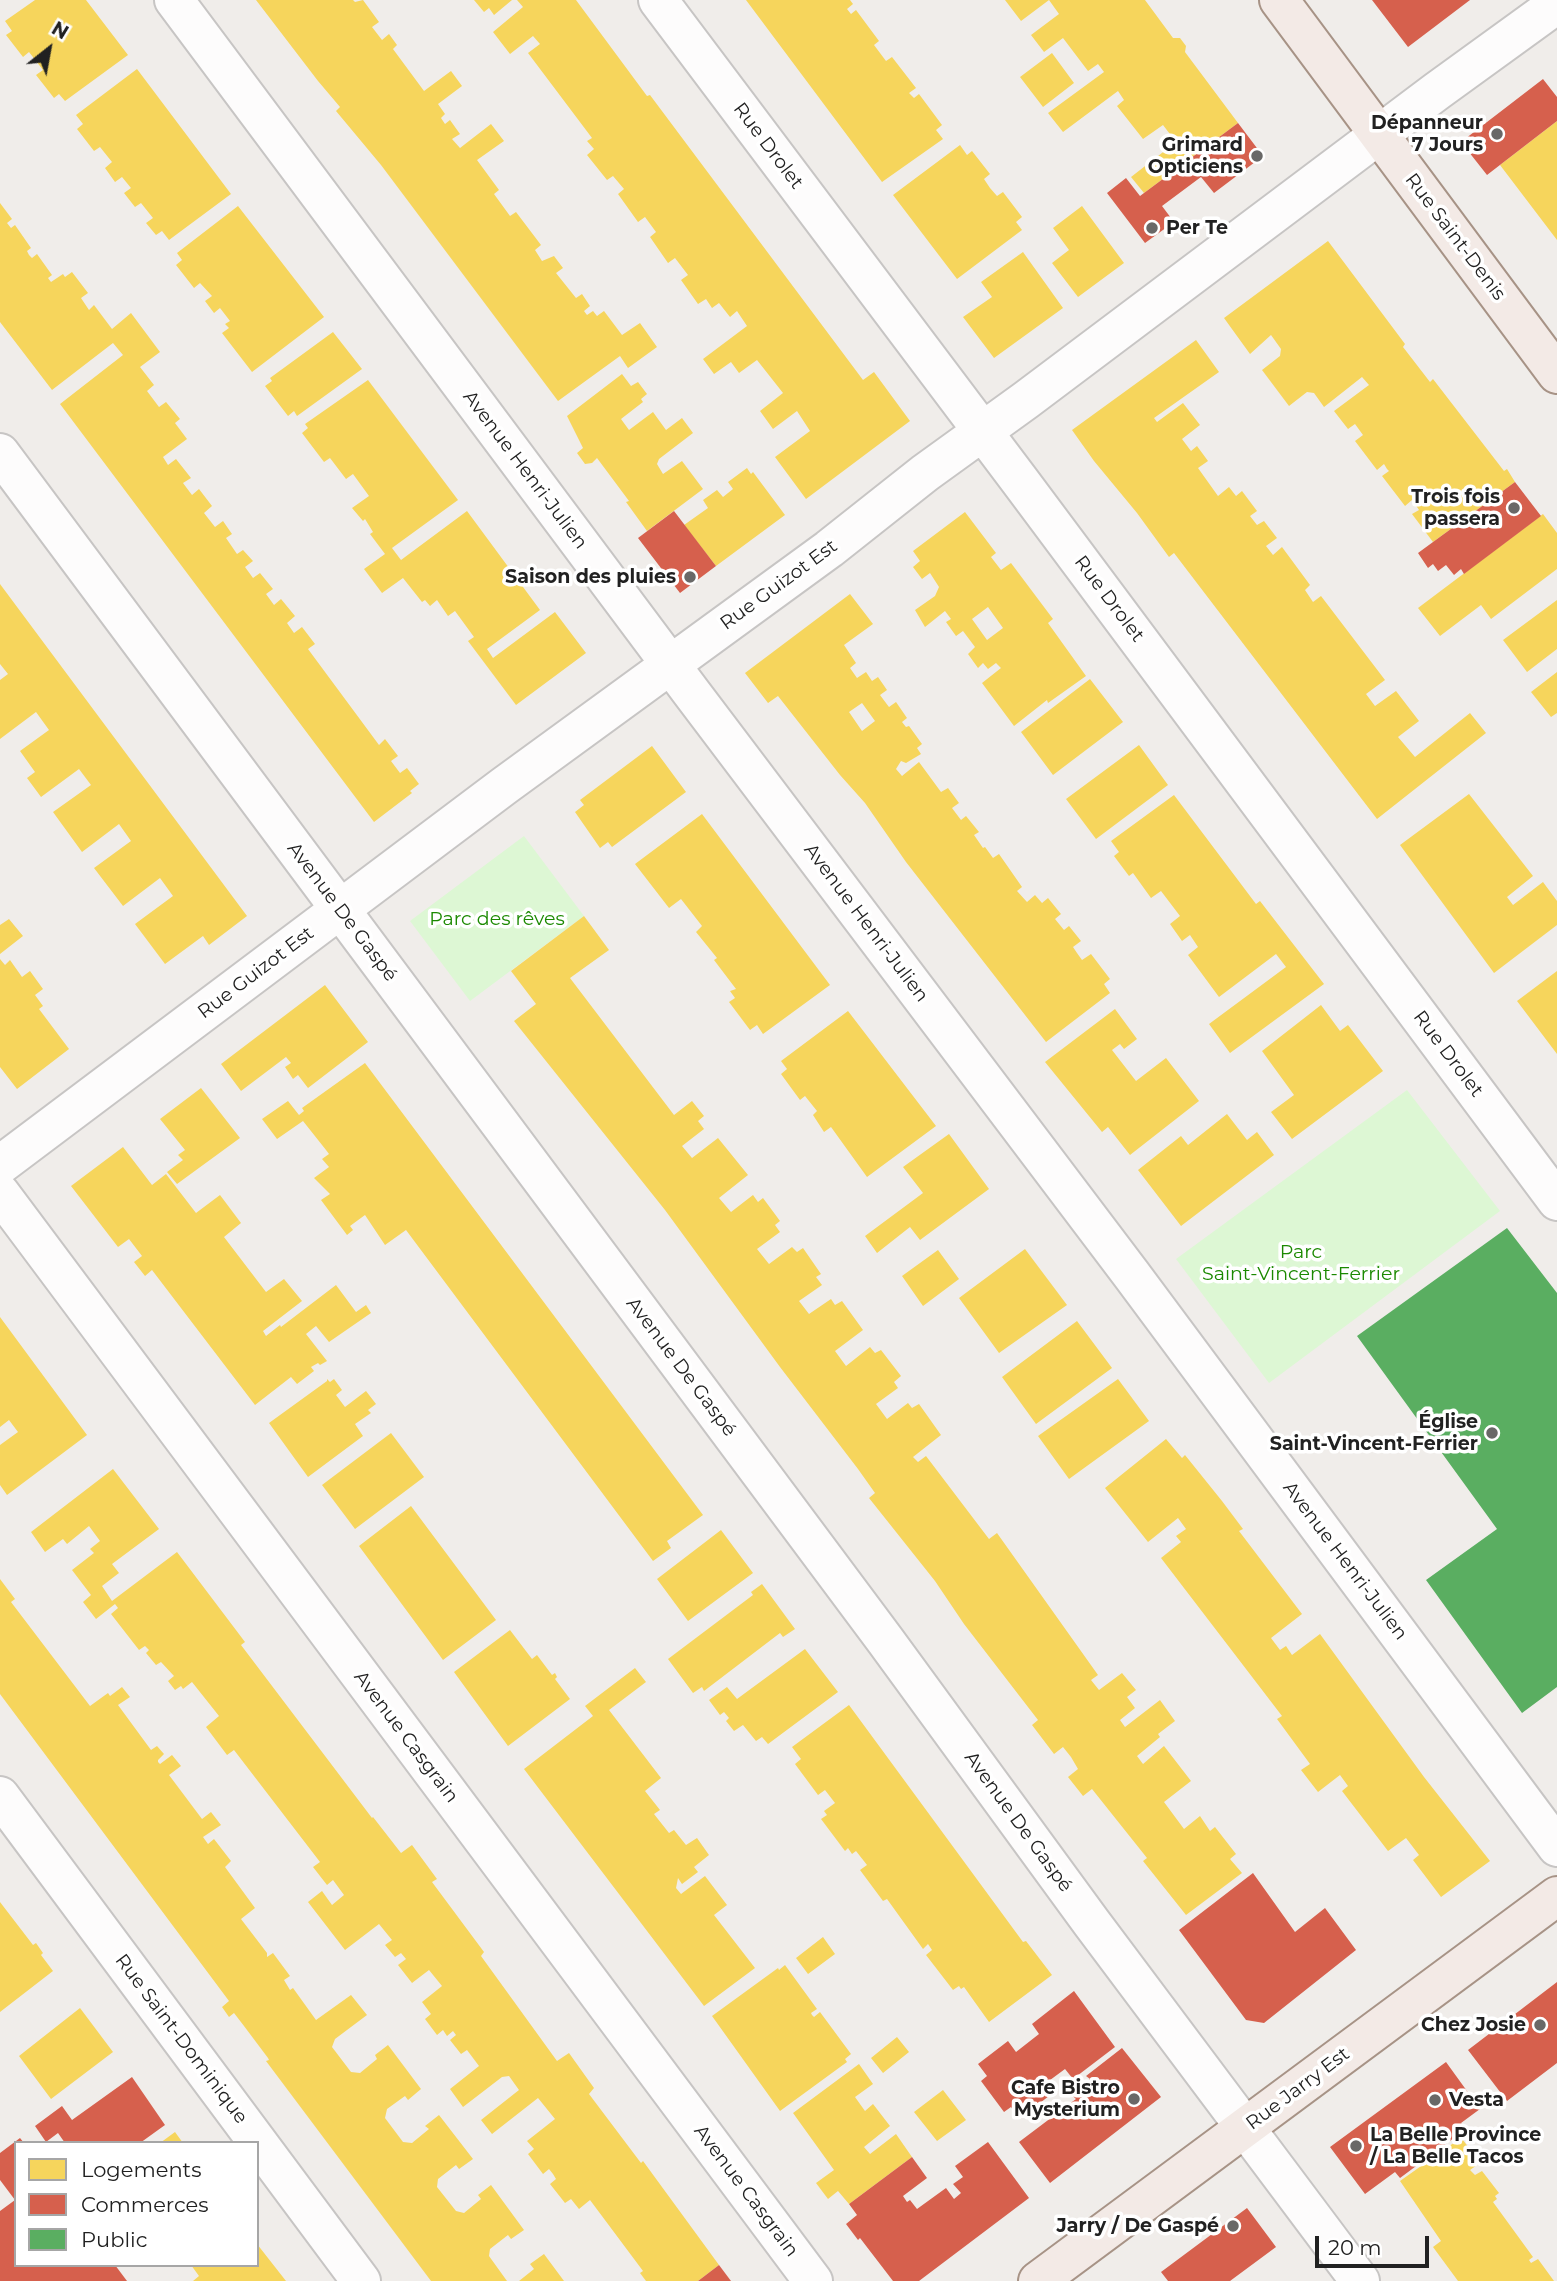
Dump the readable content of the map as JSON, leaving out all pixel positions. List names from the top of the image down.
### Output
{
  "streets": {
    "main road": ["Rue Saint-Denis", "Rue Jarry Est"],
    "street": [
      "Rue Drolet",
      "Avenue Henri-Julien",
      "Rue Guizot Est",
      "Avenue De Gaspé",
      "Avenue Casgrain",
      "Rue Saint-Dominique"
    ]
  },
  "crossings": [
    ["Rue Drolet", "Rue Guizot Est"],
    ["Rue Saint-Denis", "Rue Guizot Est"],
    ["Avenue Henri-Julien", "Rue Guizot Est"],
    ["Rue Guizot Est", "Avenue De Gaspé"],
    ["Avenue De Gaspé", "Rue Jarry Est"]
  ],
  "parks": ["Parc des rêves", "Parc Saint-Vincent-Ferrier"],
  "places": [
    "Dépanneur 7 Jours",
    "Grimard Opticiens",
    "Per Te",
    "Trois fois passera",
    "Saison des pluies",
    "Église Saint-Vincent-Ferrier",
    "Chez Josie",
    "Cafe Bistro Mysterium",
    "Vesta",
    "La Belle Province / La Belle Tacos",
    "Jarry / De Gaspé"
  ],
  "legend": ["Logements", "Commerces", "Public"],
  "scale_bar": "20 m",
  "north": "top right"
}
